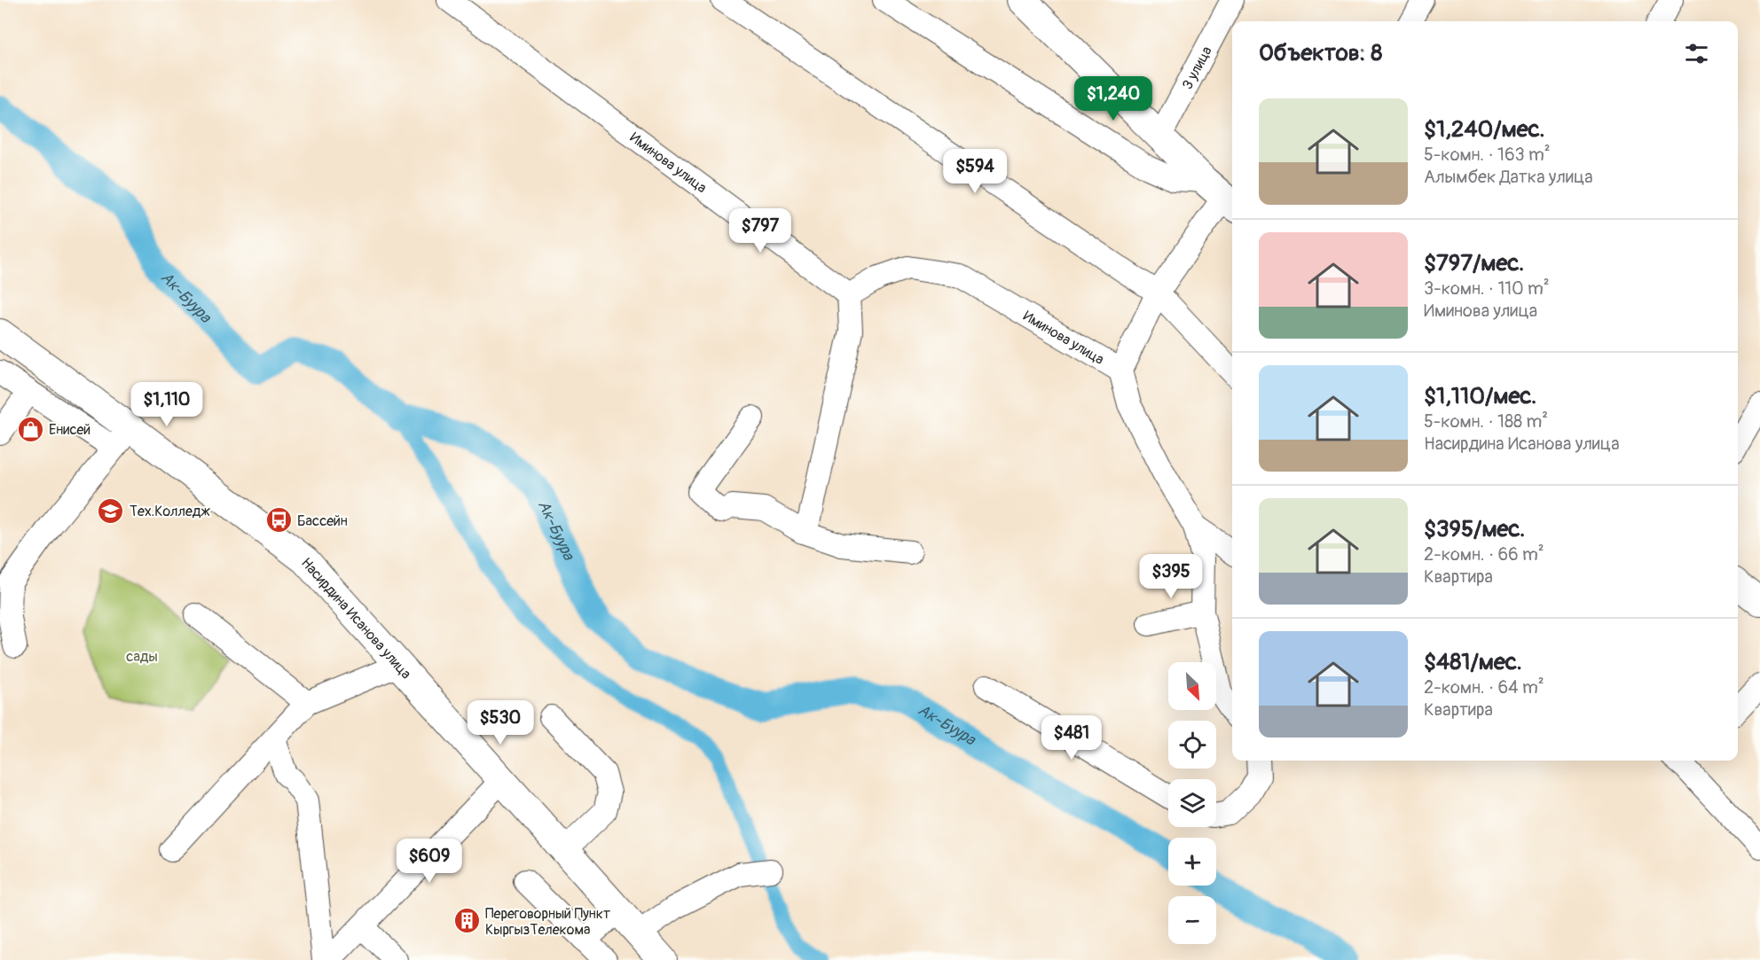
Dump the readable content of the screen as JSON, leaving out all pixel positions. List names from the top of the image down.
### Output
{
  "streets": {
    "main road": ["Насирдина Исанова улица"],
    "street": ["3 улица", "Иминова улица"]
  },
  "water": ["Ак-Буура"],
  "parks": ["сады"],
  "places": {
    "shop": ["Енисей"],
    "school or university": ["Тех.Колледж"],
    "bus stop": ["Бассейн"],
    "building": ["Переговорный Пункт КыргызТелекома"]
  },
  "north": "bottom right",
  "page": {
    "heading": "Объектов: 8",
    "price": [
      "$1,240",
      "$594",
      "$797",
      "$1,110",
      "$395",
      "$530",
      "$481",
      "$609"
    ],
    "list": [
      {
        "name": "$1,240/мес.",
        "note": "5-комн. · 163 m² · Алымбек Датка улица"
      },
      {
        "name": "$797/мес.",
        "note": "3-комн. · 110 m² · Иминова улица"
      },
      {
        "name": "$1,110/мес.",
        "note": "5-комн. · 188 m² · Насирдина Исанова улица"
      },
      {
        "name": "$395/мес.",
        "note": "2-комн. · 66 m² · Квартира"
      },
      {
        "name": "$481/мес.",
        "note": "2-комн. · 64 m² · Квартира"
      }
    ],
    "map_buttons": ["+", "−"]
  }
}
